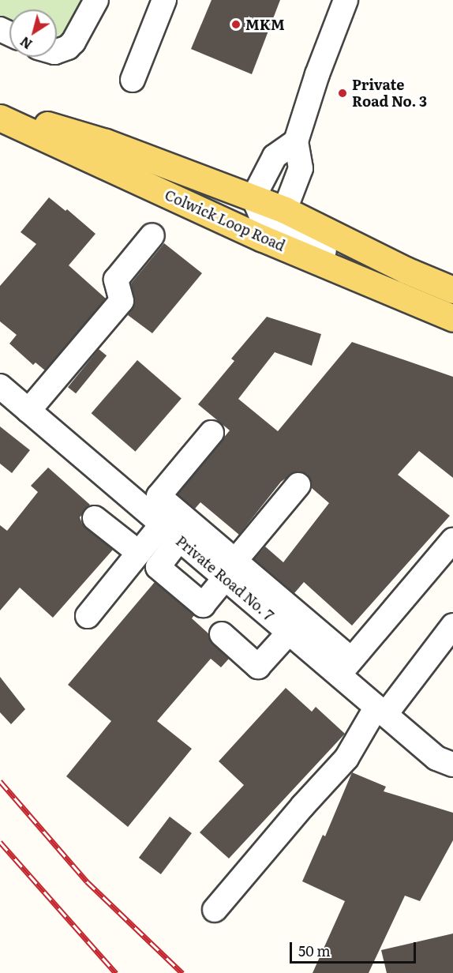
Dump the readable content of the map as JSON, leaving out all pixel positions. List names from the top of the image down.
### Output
{
  "streets": {
    "main road": ["Colwick Loop Road"],
    "street": ["Private Road No. 7"]
  },
  "places": ["MKM", "Private Road No. 3"],
  "scale_bar": "50 m",
  "north": "bottom left"
}
